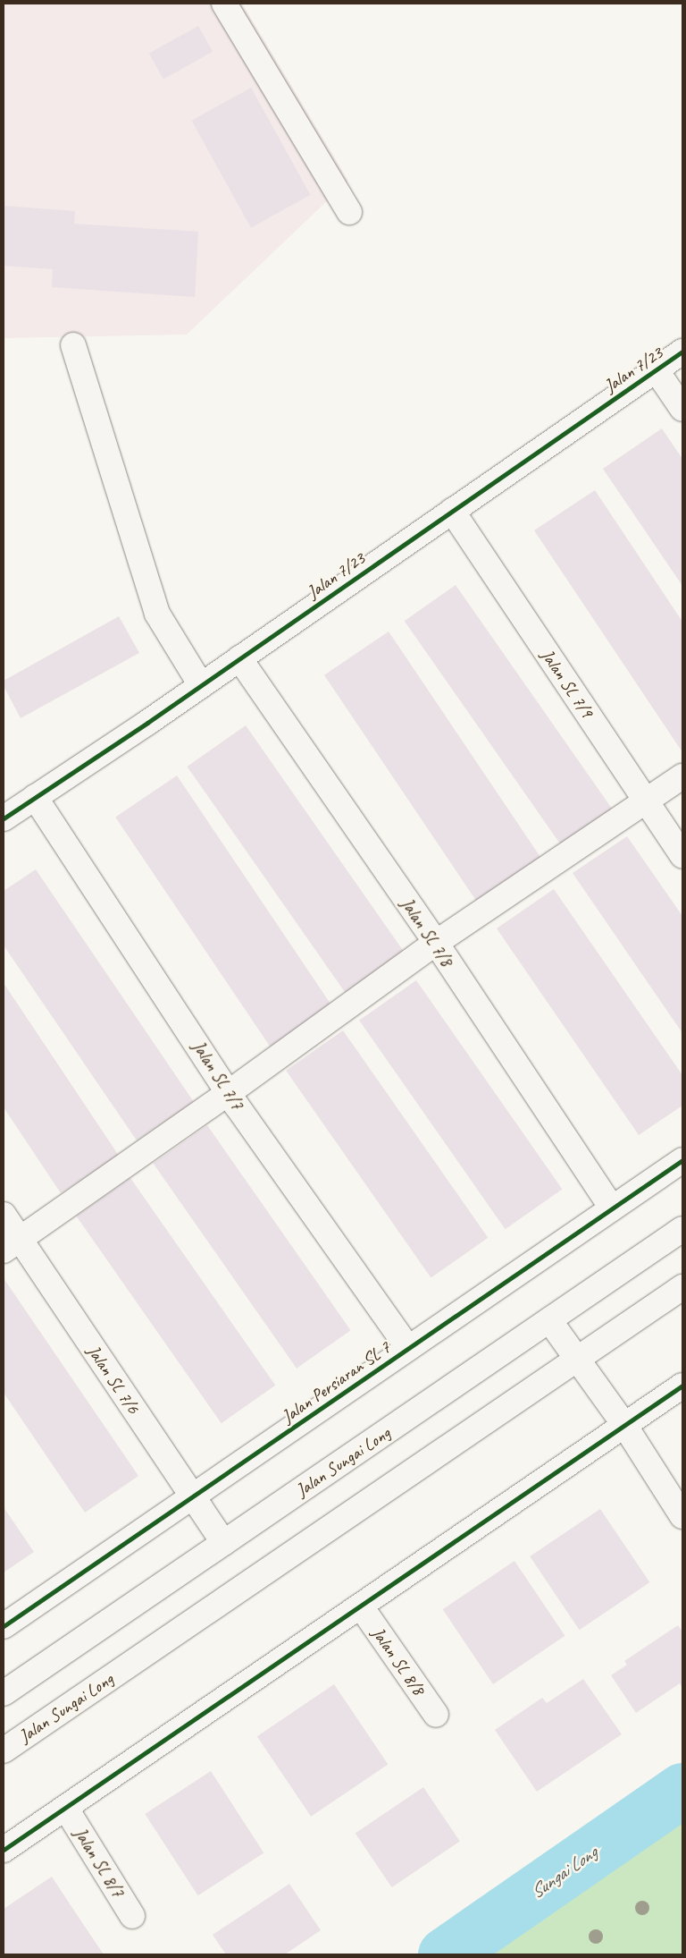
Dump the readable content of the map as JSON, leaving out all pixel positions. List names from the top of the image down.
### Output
{
  "streets": {
    "street": [
      "Jalan 7/23",
      "Jalan SL 7/9",
      "Jalan SL 7/8",
      "Jalan SL 7/7",
      "Jalan SL 7/6",
      "Jalan Persiaran SL 7",
      "Jalan Sungai Long",
      "Jalan SL 8/8",
      "Jalan SL 8/7"
    ]
  },
  "crossings": [
    ["Jalan 7/23", "Jalan SL 7/9"],
    ["Jalan 7/23", "Jalan SL 7/8"],
    ["Jalan 7/23", "Jalan SL 7/7"],
    ["Jalan SL 7/8", "Jalan Persiaran SL 7"],
    ["Jalan SL 7/7", "Jalan Persiaran SL 7"],
    ["Jalan SL 7/6", "Jalan Persiaran SL 7"],
    ["Jalan SL 7/6", "Jalan Sungai Long"]
  ],
  "water": ["Sungai Long"]
}
